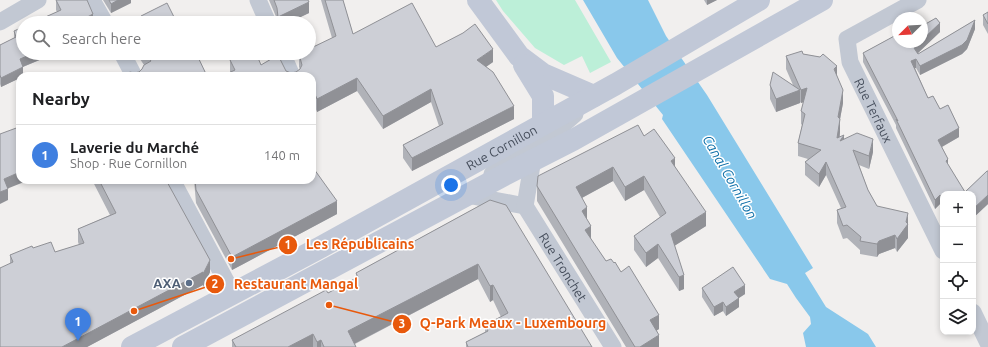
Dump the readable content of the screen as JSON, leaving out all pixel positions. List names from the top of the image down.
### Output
{
  "streets": {
    "main road": ["Rue Cornillon"],
    "street": ["Rue Terfaux", "Rue Tronchet"]
  },
  "water": ["Canal Cornillon"],
  "places": [
    "Les Républicains",
    "AXA",
    "Q-Park Meaux - Luxembourg",
    "Restaurant Mangal"
  ],
  "north": "bottom left",
  "page": {
    "search": "Search here",
    "heading": "Nearby",
    "list": [
      {
        "mark": "1",
        "name": "Laverie du Marché",
        "note": "Shop · Rue Cornillon",
        "value": "140 m"
      }
    ],
    "map_buttons": ["+", "−"],
    "pins": "1"
  }
}
